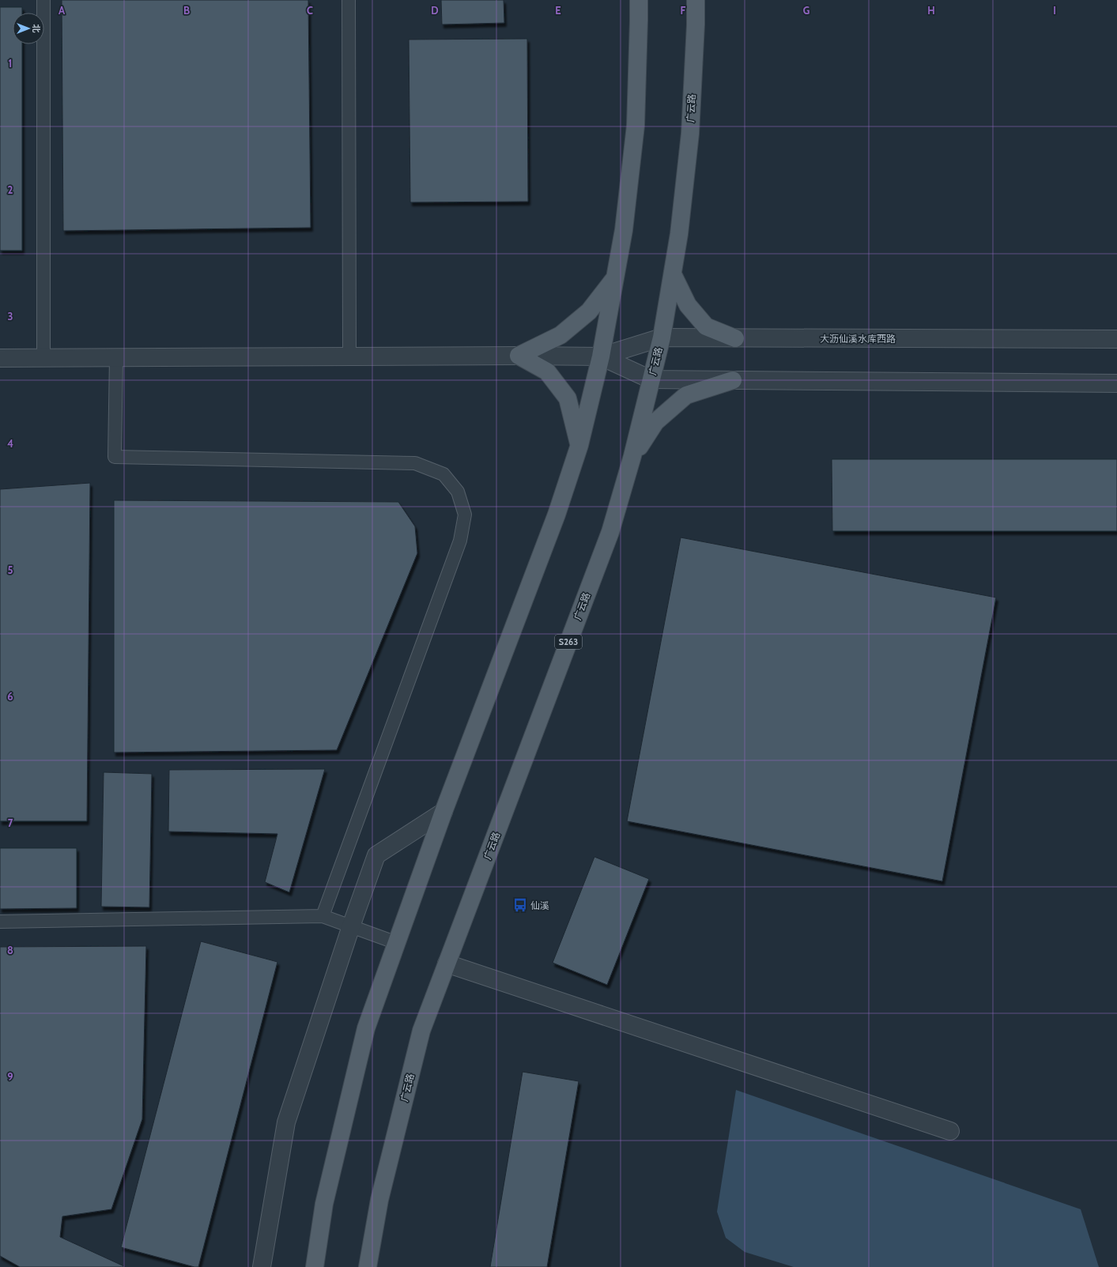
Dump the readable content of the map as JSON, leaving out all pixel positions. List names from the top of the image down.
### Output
{
  "streets": {
    "main road": ["广云路", "S263"],
    "street": ["大沥仙溪水库西路"]
  },
  "crossings": [
    ["广云路", "大沥仙溪水库西路"]
  ],
  "places": {
    "bus stop": ["仙溪"]
  },
  "north": "right",
  "grid": {
    "columns": [
      "A",
      "B",
      "C",
      "D",
      "E",
      "F",
      "G",
      "H",
      "I"
    ],
    "rows": [
      "1",
      "2",
      "3",
      "4",
      "5",
      "6",
      "7",
      "8",
      "9"
    ]
  }
}
